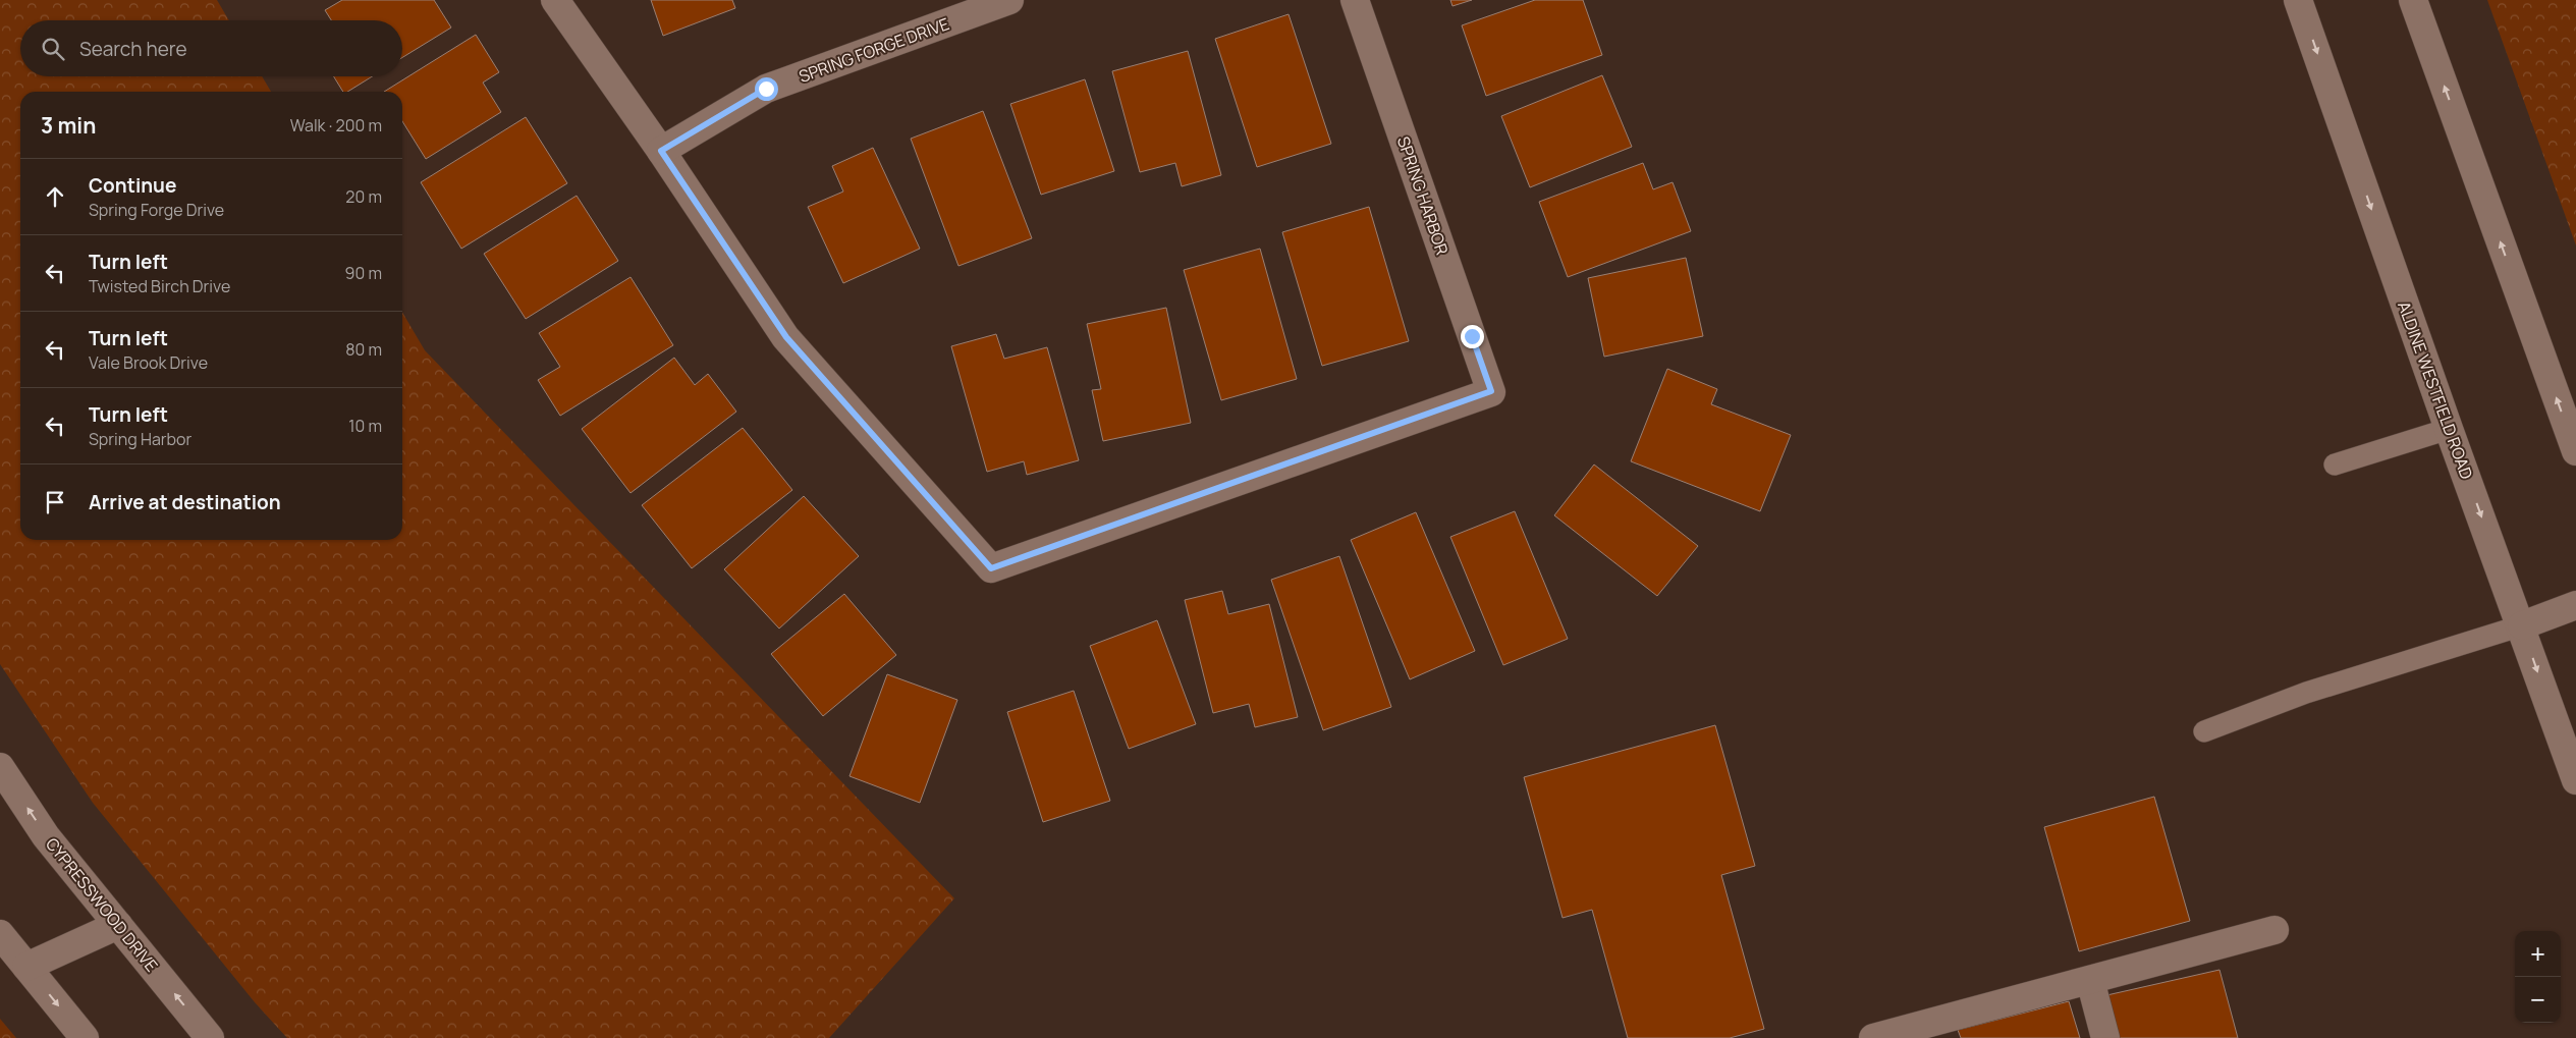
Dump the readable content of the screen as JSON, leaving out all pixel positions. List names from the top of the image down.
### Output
{
  "streets": {
    "street": [
      "SPRING FORGE DRIVE",
      "SPRING HARBOR",
      "ALDINE WESTFIELD ROAD",
      "CYPRESSWOOD DRIVE"
    ]
  },
  "crossings": [
    ["SPRING FORGE DRIVE", "SPRING HARBOR"]
  ],
  "page": {
    "search": "Search here",
    "heading": ["3 min", "Walk · 200 m"],
    "list": [
      ["Continue", "Spring Forge Drive", "20 m"],
      ["Turn left", "Twisted Birch Drive", "90 m"],
      ["Turn left", "Vale Brook Drive", "80 m"],
      ["Turn left", "Spring Harbor", "10 m"],
      "Arrive at destination"
    ],
    "map_buttons": ["+", "−"]
  }
}
